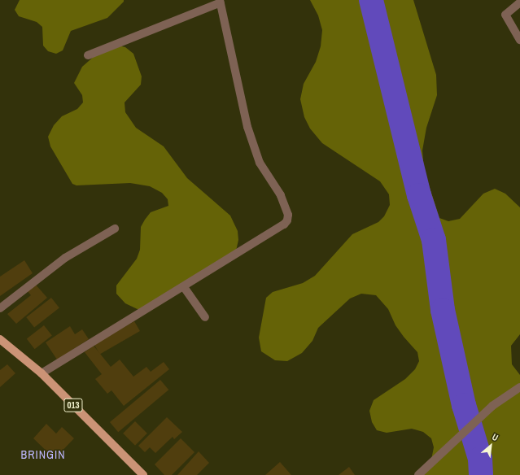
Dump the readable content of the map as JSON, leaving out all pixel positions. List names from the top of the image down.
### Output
{
  "streets": {
    "main road": ["013"]
  },
  "districts": ["BRINGIN"],
  "north": "top right"
}
